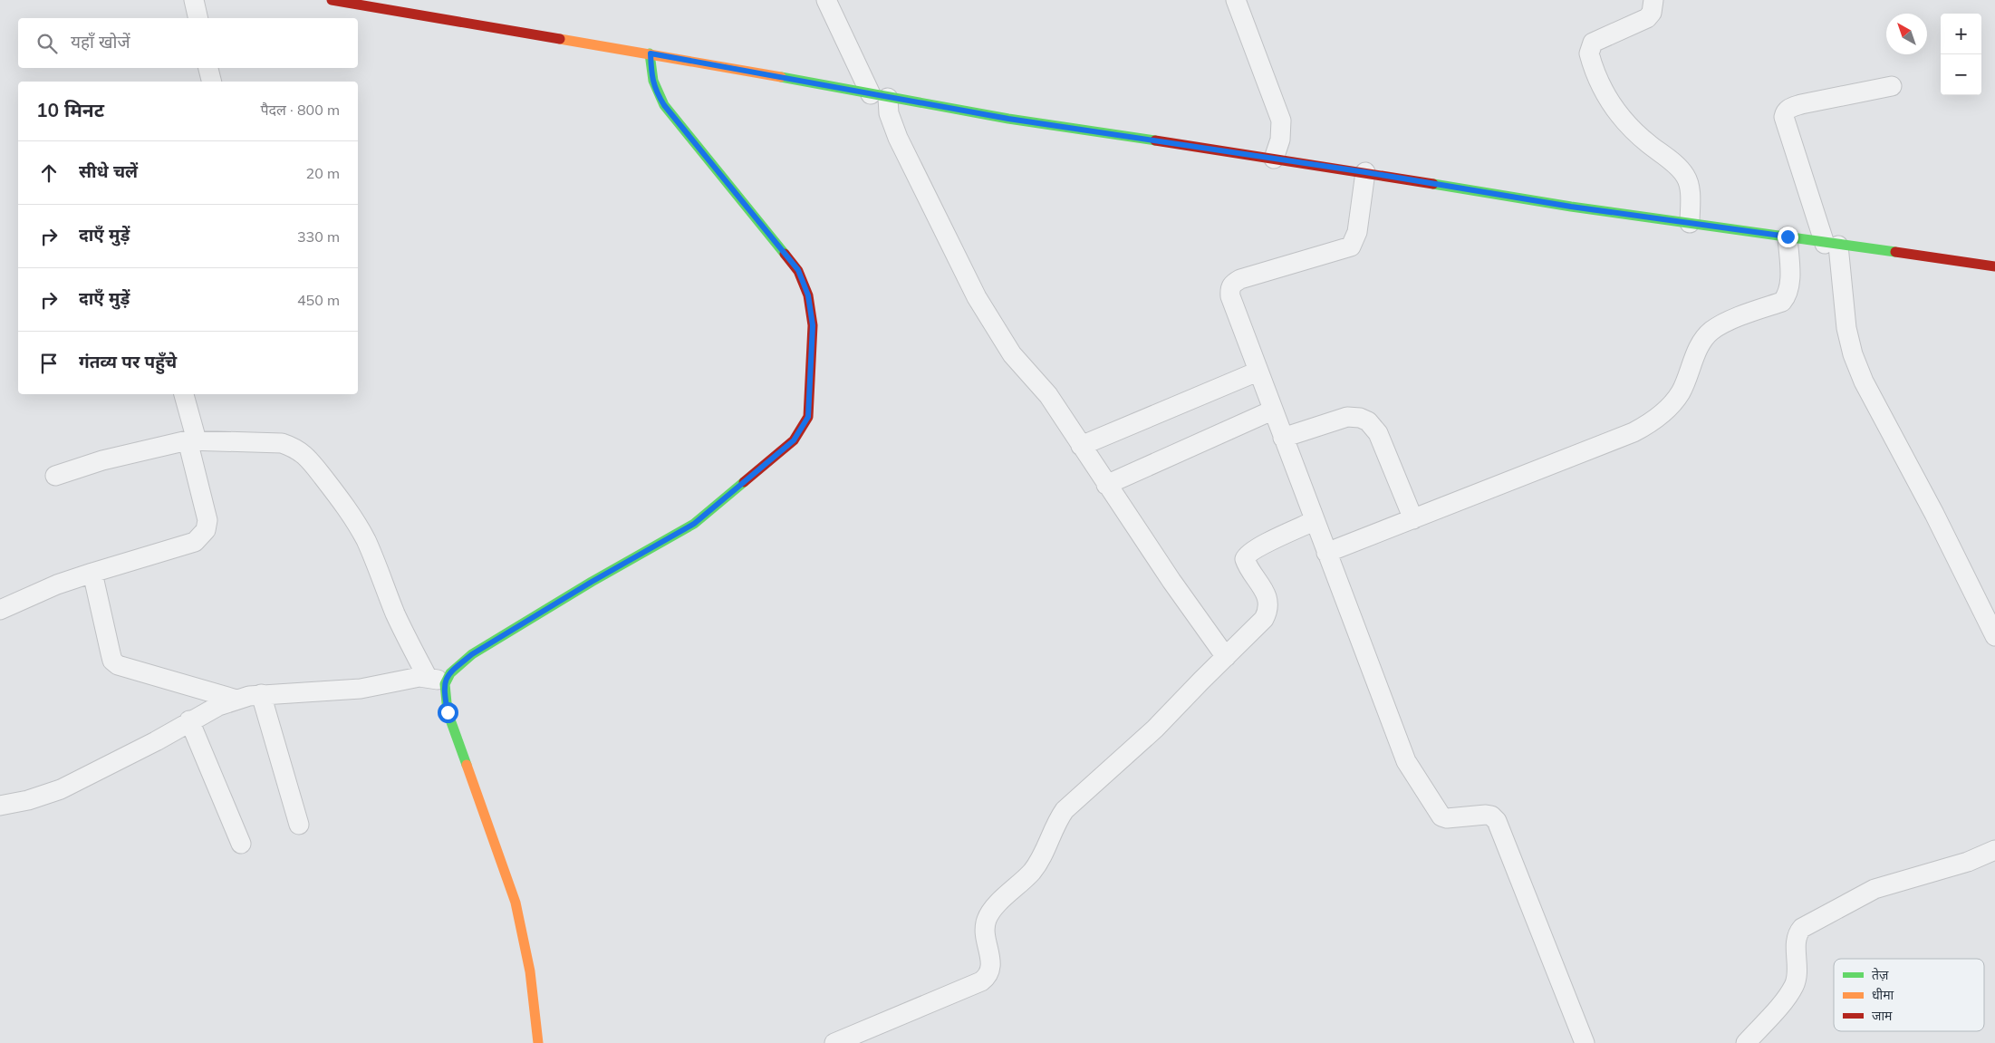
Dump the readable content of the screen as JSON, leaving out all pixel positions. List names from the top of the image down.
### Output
{
  "legend": ["तेज़", "धीमा", "जाम"],
  "north": "top left",
  "page": {
    "map_buttons": ["+", "−"],
    "search": "यहाँ खोजें",
    "heading": ["10 मिनट", "पैदल · 800 m"],
    "list": [
      ["सीधे चलें", "20 m"],
      ["दाएँ मुड़ें", "330 m"],
      ["दाएँ मुड़ें", "450 m"],
      "गंतव्य पर पहुँचे"
    ]
  }
}
